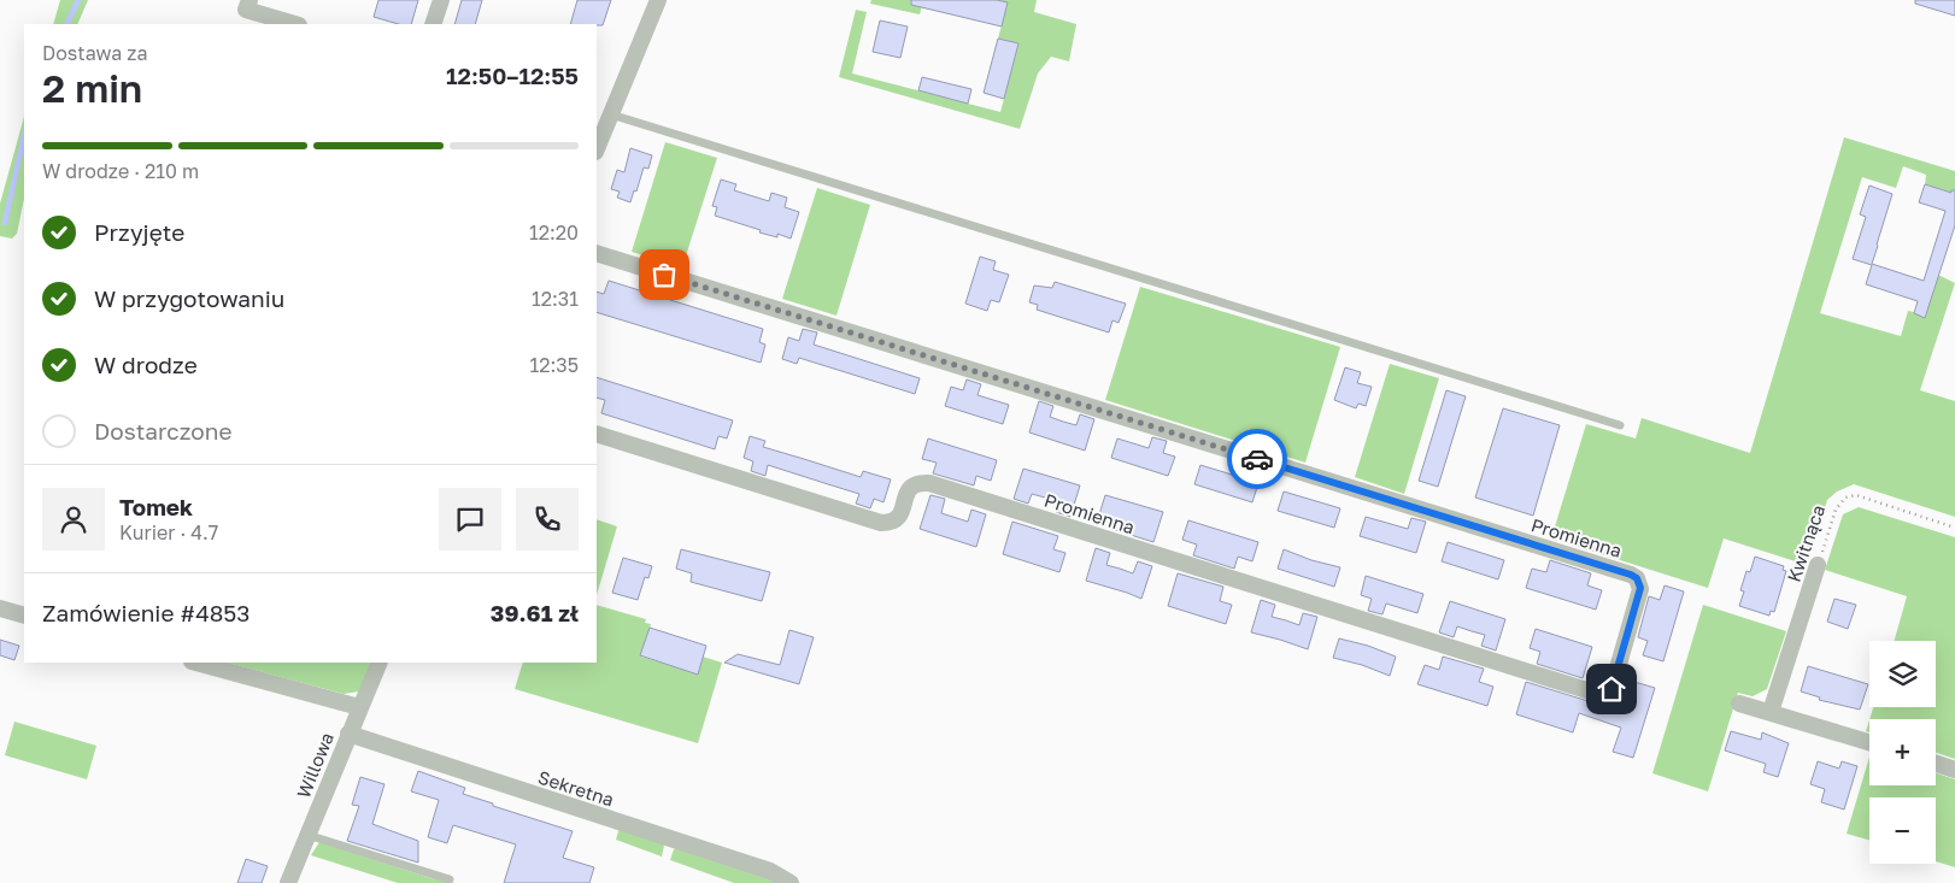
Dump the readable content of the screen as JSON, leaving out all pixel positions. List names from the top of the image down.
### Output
{
  "streets": {
    "street": [
      "Promienna",
      "Kwitnąca",
      "Willowa",
      "Sekretna"
    ]
  },
  "crossings": [
    ["Willowa", "Sekretna"]
  ],
  "page": {
    "heading": ["2 min", "Dostawa za", "12:50–12:55"],
    "panel": [
      "Tomek",
      "Kurier · 4.7",
      "Zamówienie #4853",
      "39.61 zł"
    ],
    "bar": "W drodze · 210 m",
    "list": [
      ["Przyjęte", "12:20"],
      ["W przygotowaniu", "12:31"],
      ["W drodze", "12:35"],
      "Dostarczone"
    ],
    "map_buttons": ["+", "−"]
  }
}
